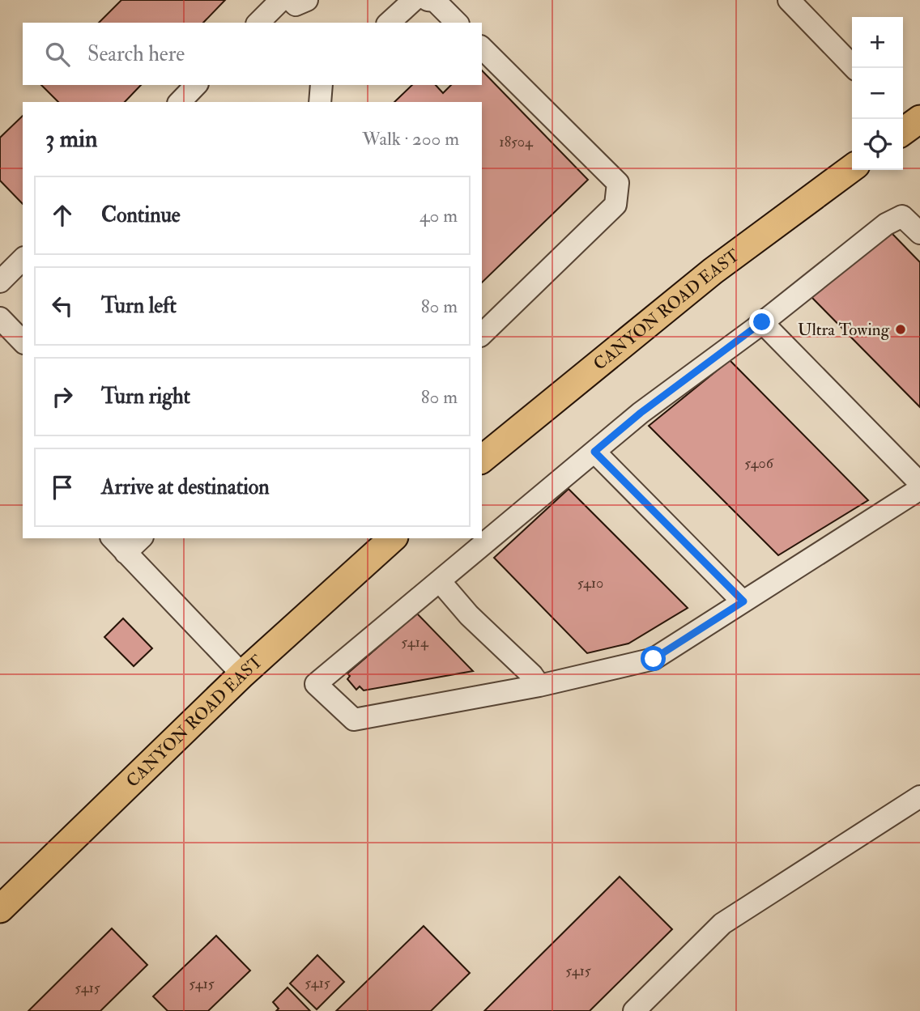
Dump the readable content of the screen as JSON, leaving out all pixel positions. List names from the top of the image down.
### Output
{
  "streets": {
    "main road": ["CANYON ROAD EAST"]
  },
  "places": ["Ultra Towing"],
  "house_numbers": [
    "18504",
    "5406",
    "5410",
    "5414",
    "5415",
    "5415",
    "5415",
    "5415"
  ],
  "page": {
    "map_buttons": ["+", "−"],
    "search": "Search here",
    "heading": ["3 min", "Walk · 200 m"],
    "list": [
      ["Continue", "40 m"],
      ["Turn left", "80 m"],
      ["Turn right", "80 m"],
      "Arrive at destination"
    ]
  }
}
